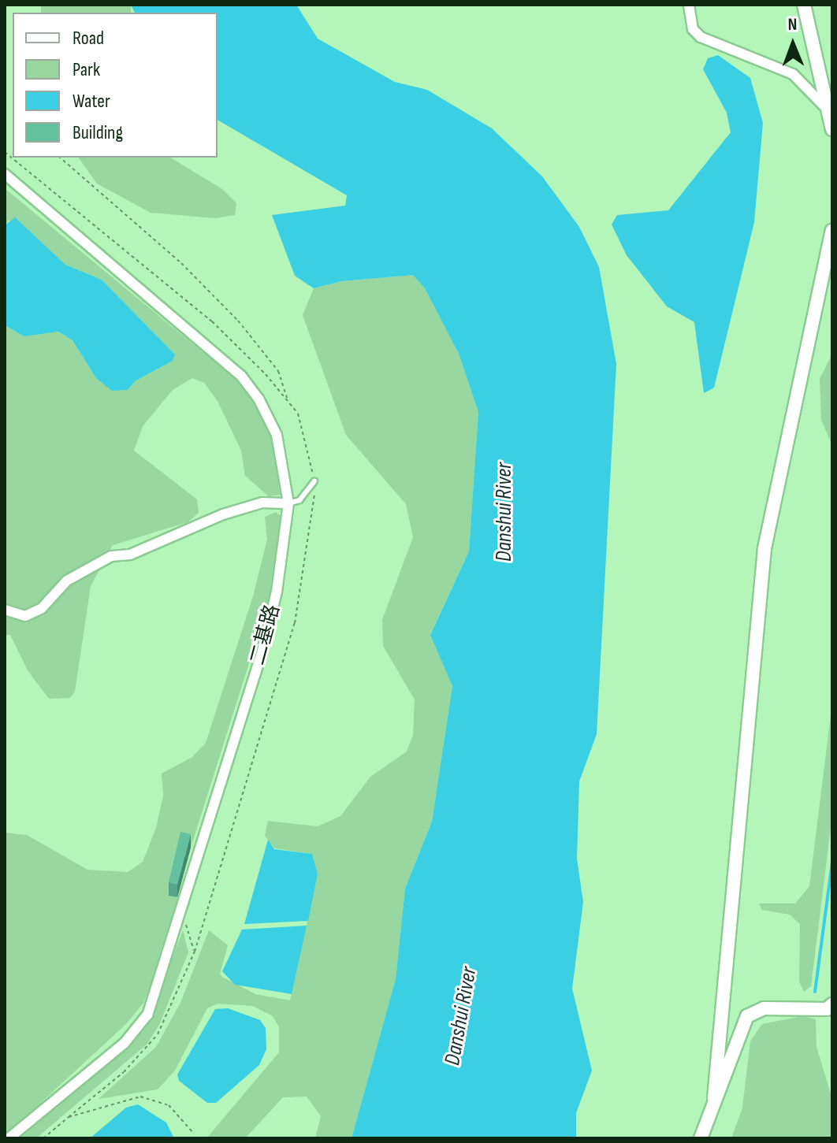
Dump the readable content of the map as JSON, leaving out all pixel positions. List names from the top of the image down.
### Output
{
  "streets": {
    "street": ["二基路"]
  },
  "water": ["Danshui River"],
  "legend": [
    "Road",
    "Park",
    "Water",
    "Building"
  ],
  "north": "top"
}
